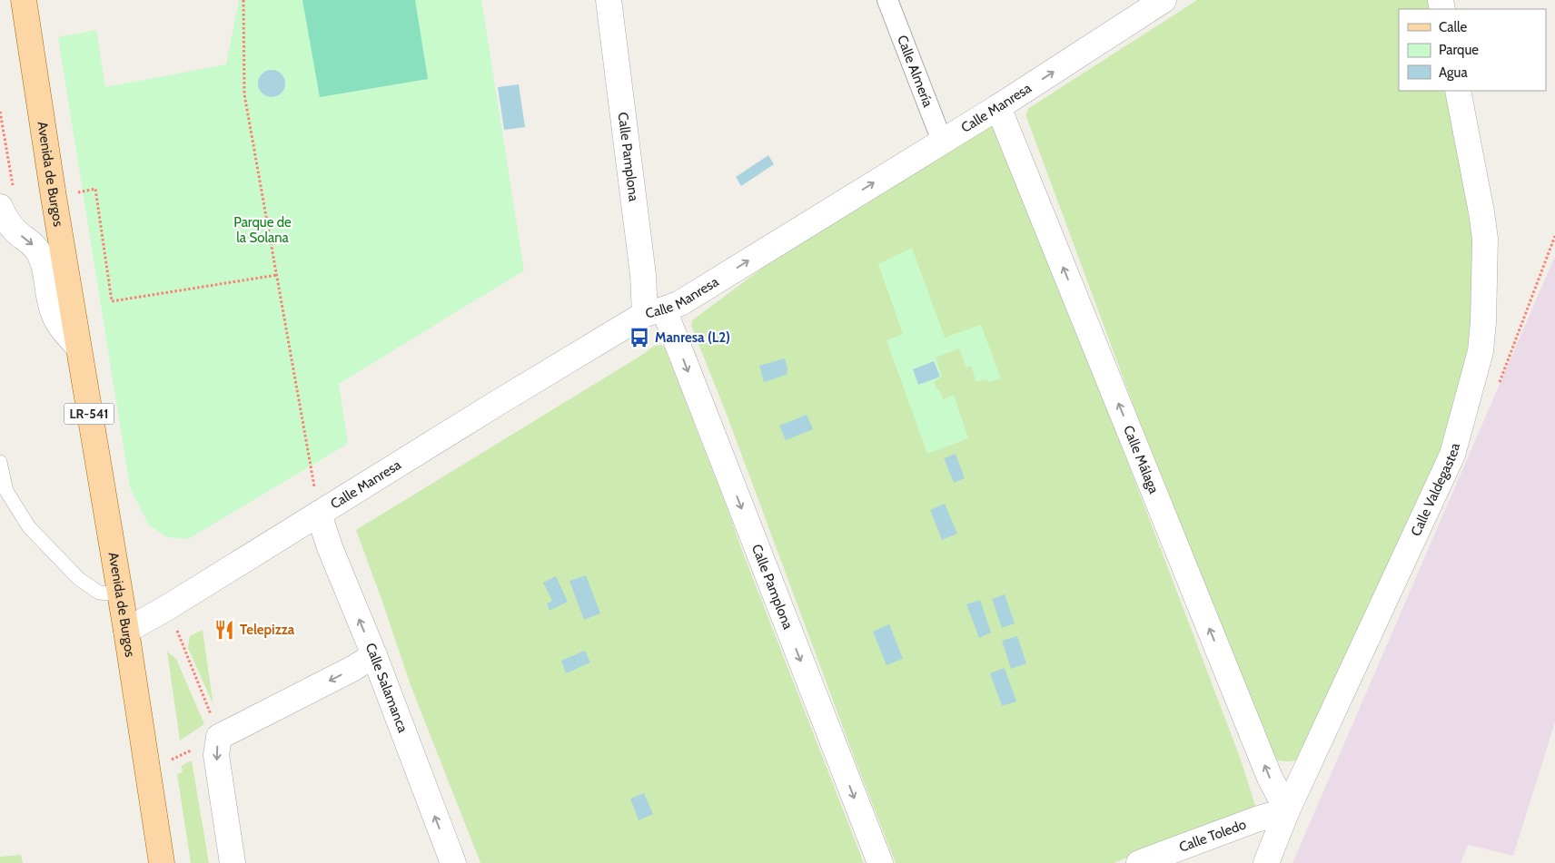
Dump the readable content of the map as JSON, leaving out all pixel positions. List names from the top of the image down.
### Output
{
  "streets": {
    "main road": ["Avenida de Burgos", "LR-541"],
    "street": [
      "Calle Almería",
      "Calle Manresa",
      "Calle Pamplona",
      "Calle Málaga",
      "Calle Valdegastea",
      "Calle Salamanca",
      "Calle Toledo"
    ]
  },
  "crossings": [
    ["Calle Almería", "Calle Manresa"],
    ["Calle Manresa", "Calle Pamplona"],
    ["Calle Manresa", "Avenida de Burgos"],
    ["Calle Manresa", "Calle Málaga"],
    ["Calle Manresa", "Calle Salamanca"],
    ["Calle Málaga", "Calle Valdegastea"],
    ["Calle Málaga", "Calle Toledo"],
    ["Calle Valdegastea", "Calle Toledo"]
  ],
  "one_way": ["Calle Manresa", "Calle Pamplona", "Calle Málaga"],
  "parks": ["Parque de la Solana"],
  "places": {
    "bus stop": ["Manresa (L2)"],
    "restaurant": ["Telepizza"]
  },
  "legend": ["Calle", "Parque", "Agua"]
}
